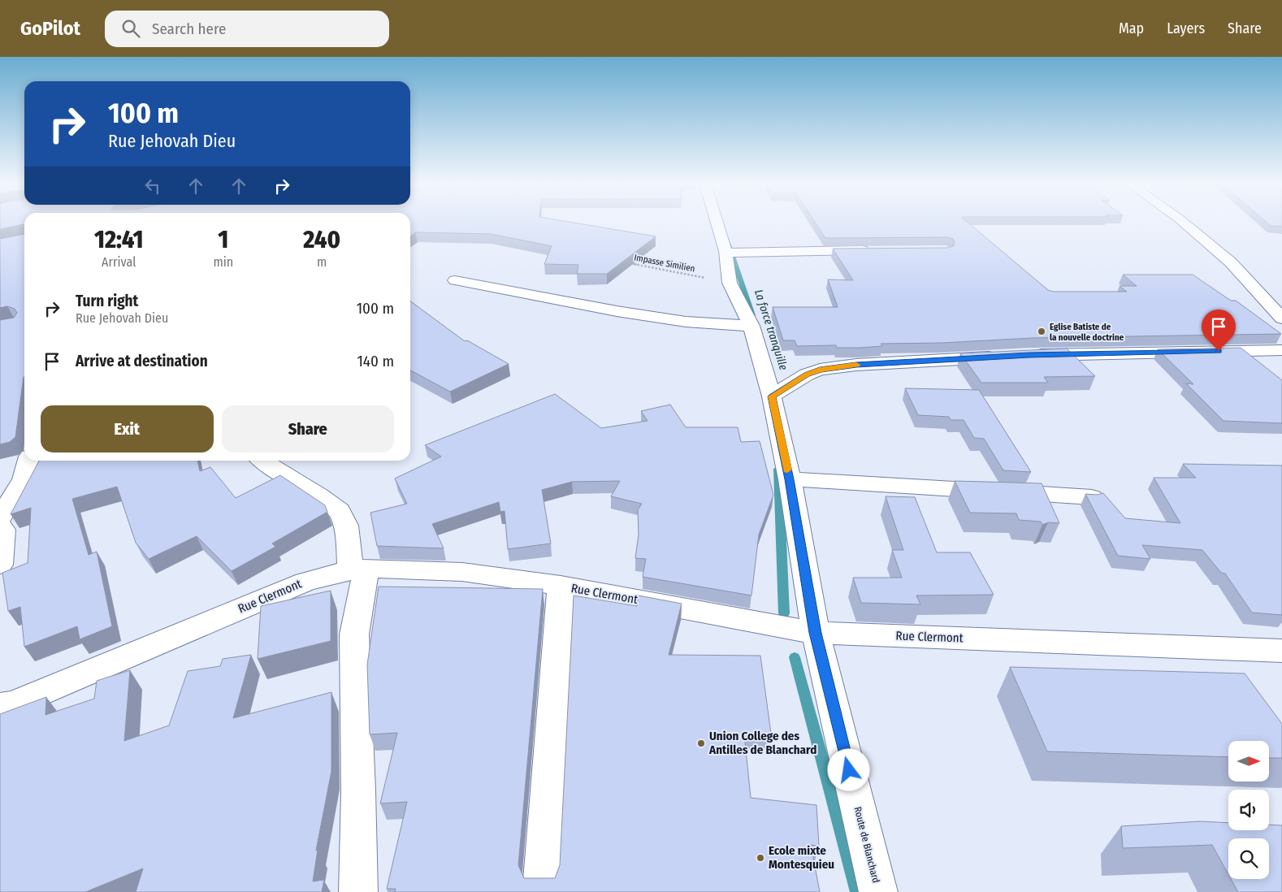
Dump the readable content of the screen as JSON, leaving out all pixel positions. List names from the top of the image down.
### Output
{
  "streets": {
    "street": ["Rue Clermont", "Route de Blanchard"],
    "path": ["Impasse Similien"]
  },
  "crossings": [
    ["Impasse Similien", "Route de Blanchard"],
    ["Rue Clermont", "Route de Blanchard"]
  ],
  "water": ["La force tranquille"],
  "places": ["Eglise Batiste de la nouvelle doctrine", "Union College des Antilles de Blanchard", "Ecole mixte Montesquieu"],
  "north": "right",
  "page": {
    "header": "GoPilot",
    "search": "Search here",
    "nav": ["Map", "Layers", "Share"],
    "turn": ["100 m", "Rue Jehovah Dieu"],
    "eta": [
      "12:41",
      "Arrival",
      "1",
      "min",
      "240",
      "m"
    ],
    "list": [
      {
        "name": "Turn right",
        "note": "Rue Jehovah Dieu",
        "value": "100 m"
      },
      {
        "name": "Arrive at destination",
        "value": "140 m"
      }
    ],
    "buttons": ["Exit", "Share"]
  }
}
